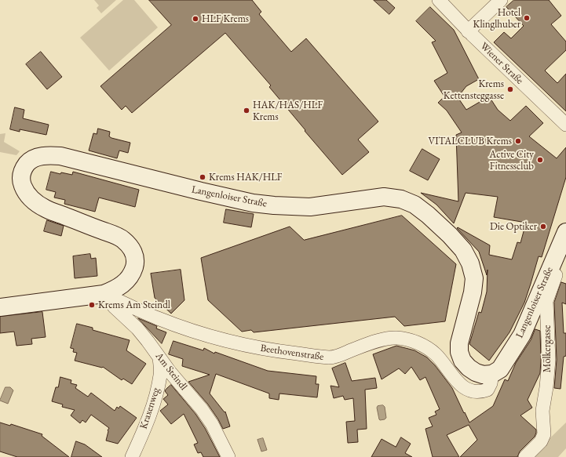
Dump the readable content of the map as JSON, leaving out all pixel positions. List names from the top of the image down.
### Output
{
  "streets": {
    "street": [
      "Wiener Straße",
      "Langenloiser Straße",
      "Mölkergasse",
      "Beethovenstraße",
      "Am Steindl",
      "Kraxenweg"
    ]
  },
  "crossings": [
    ["Langenloiser Straße", "Mölkergasse"],
    ["Langenloiser Straße", "Beethovenstraße"],
    ["Langenloiser Straße", "Am Steindl"],
    ["Beethovenstraße", "Am Steindl"],
    ["Am Steindl", "Kraxenweg"]
  ],
  "places": [
    "Hotel Klinglhuber",
    "HLF Krems",
    "Krems Kettensteggasse",
    "HAK/HAS/HLF Krems",
    "VITALCLUB Krems",
    "Active City Fitnessclub",
    "Krems HAK/HLF",
    "Die Optiker",
    "Krems Am Steindl"
  ]
}
